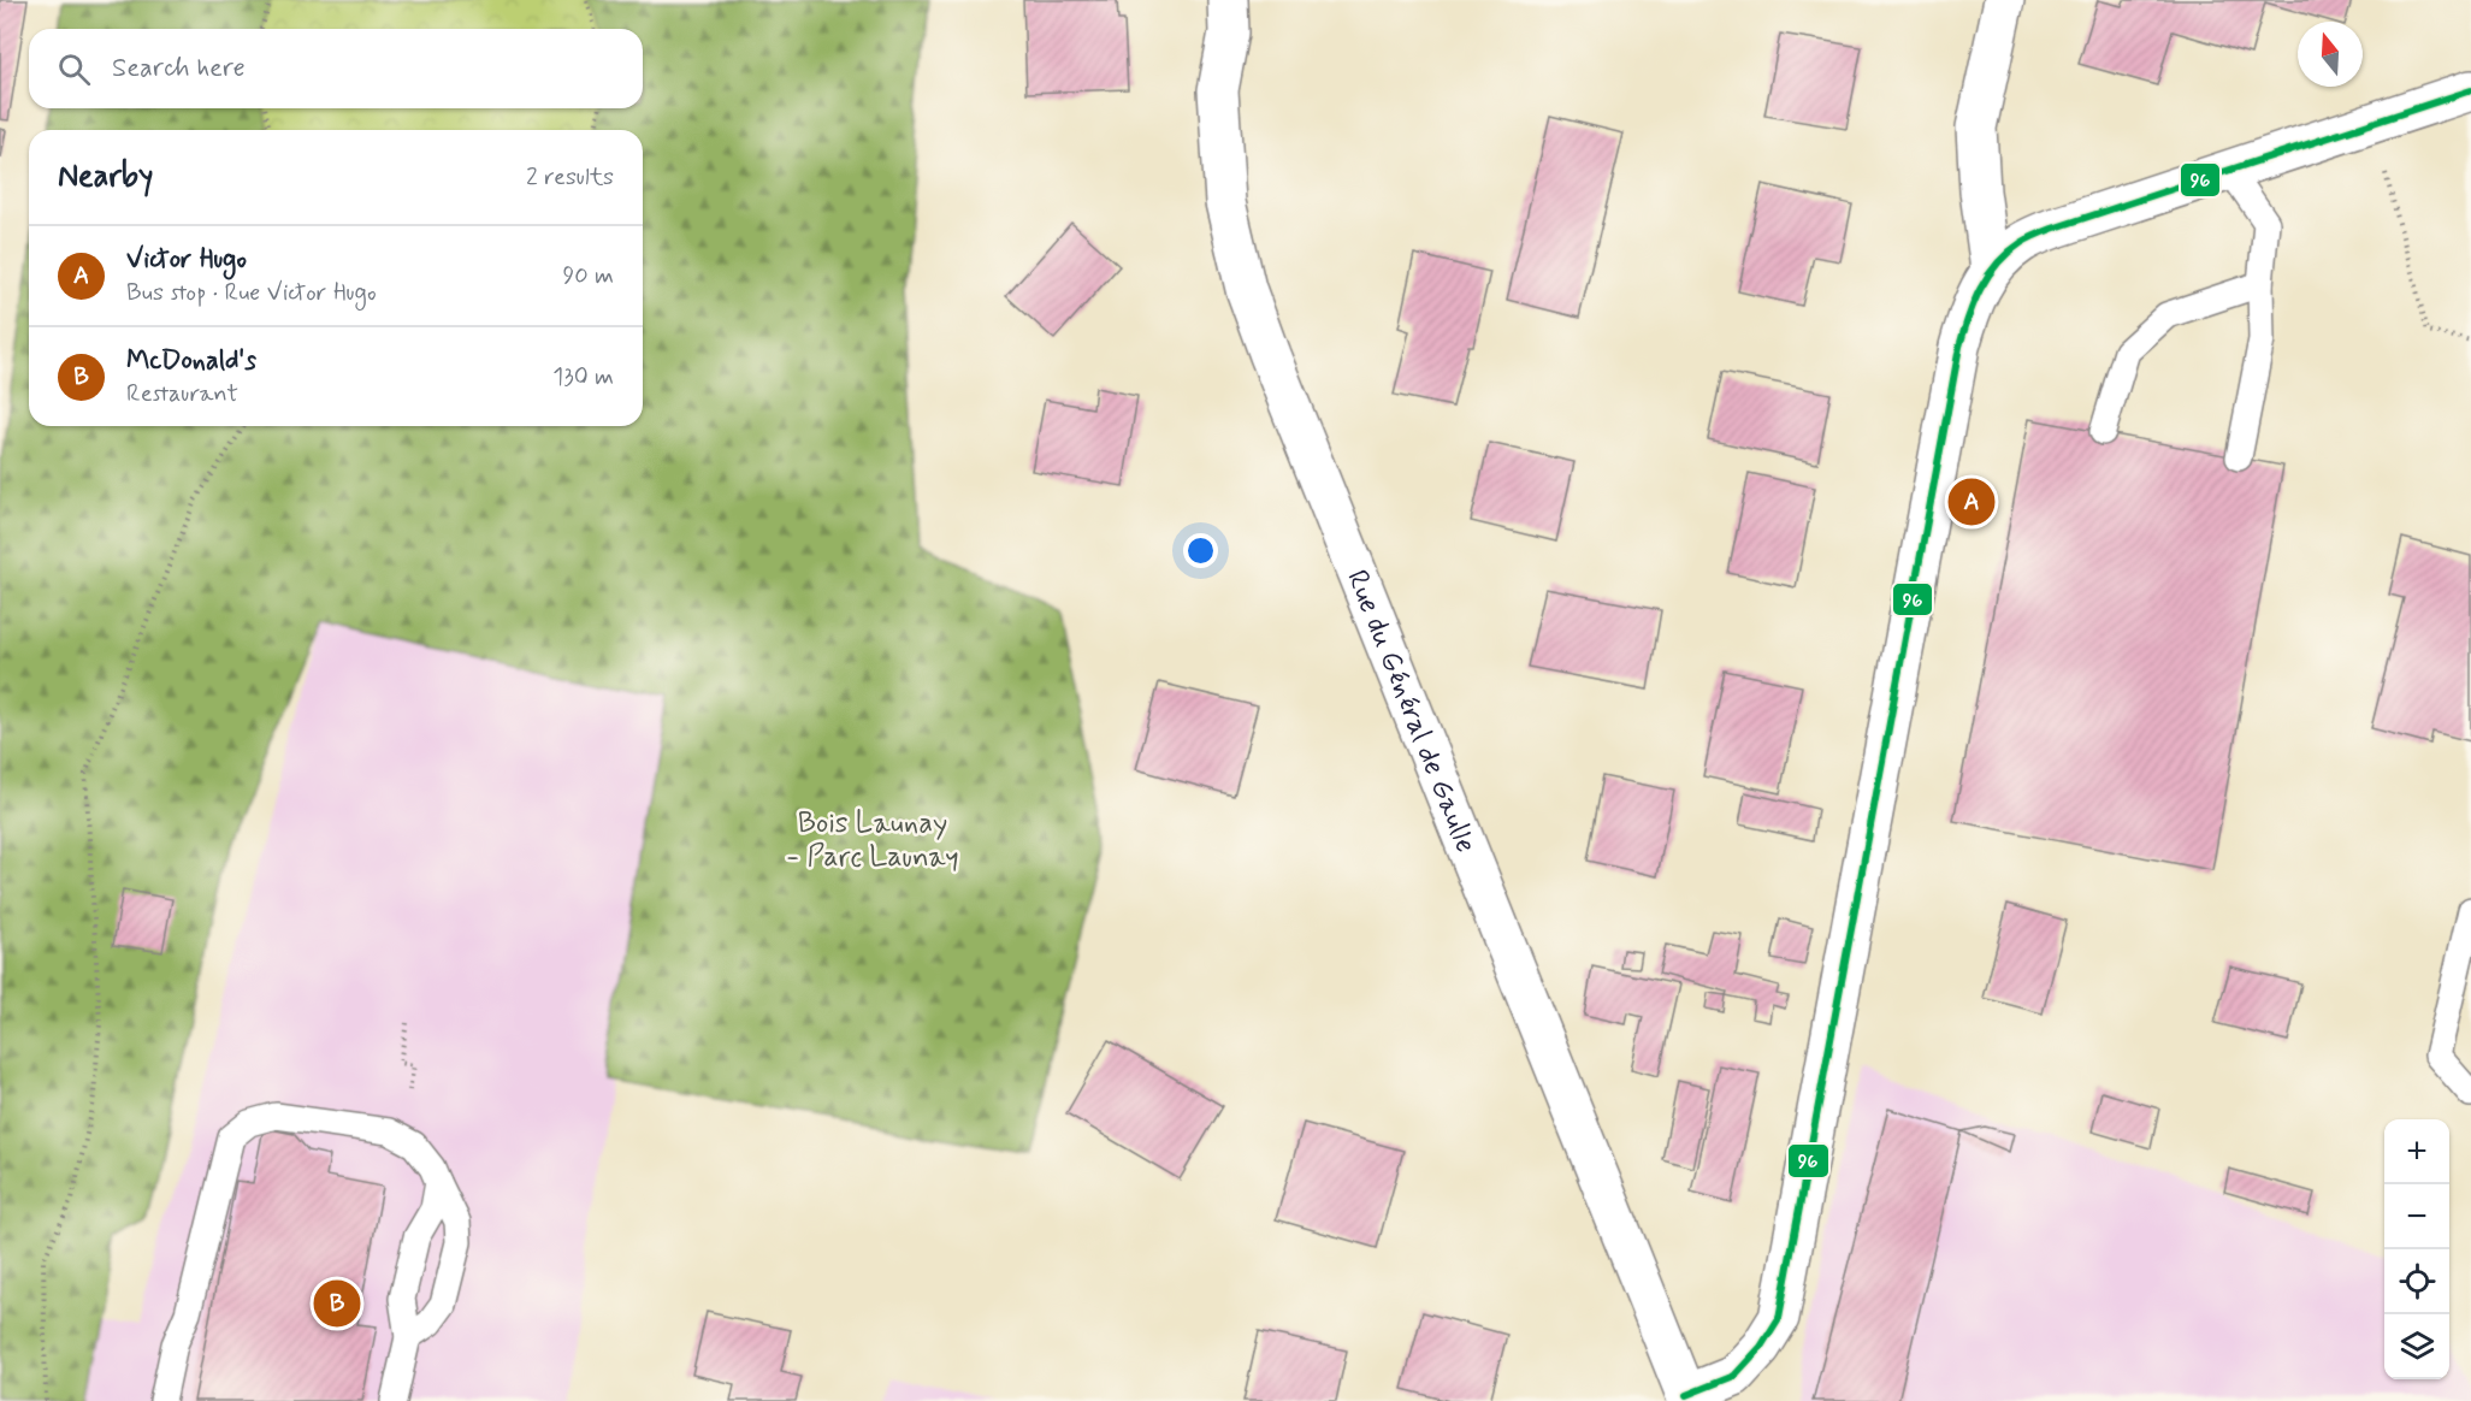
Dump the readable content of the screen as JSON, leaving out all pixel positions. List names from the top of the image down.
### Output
{
  "streets": {
    "street": ["Rue du Général de Gaulle"]
  },
  "parks": ["Bois Launay - Parc Launay"],
  "lines": ["transit line 96"],
  "north": "top",
  "page": {
    "search": "Search here",
    "heading": ["Nearby", "2 results"],
    "list": [
      {
        "mark": "A",
        "name": "Victor Hugo",
        "note": "Bus stop · Rue Victor Hugo",
        "value": "90 m"
      },
      {
        "mark": "B",
        "name": "McDonald's",
        "note": "Restaurant",
        "value": "130 m"
      }
    ],
    "pins": ["A", "B"],
    "map_buttons": ["+", "−"]
  }
}
